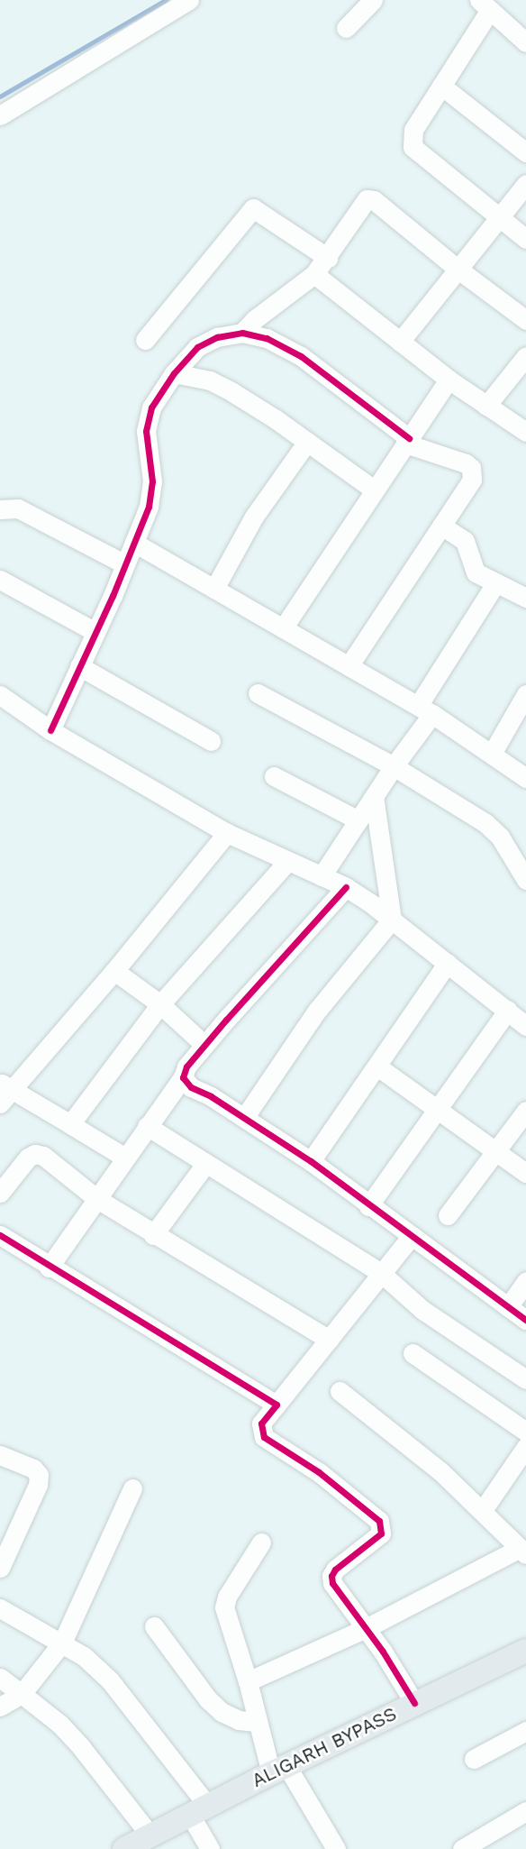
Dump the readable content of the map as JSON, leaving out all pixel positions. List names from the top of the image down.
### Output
{
  "streets": {
    "main road": ["ALIGARH BYPASS"]
  }
}
